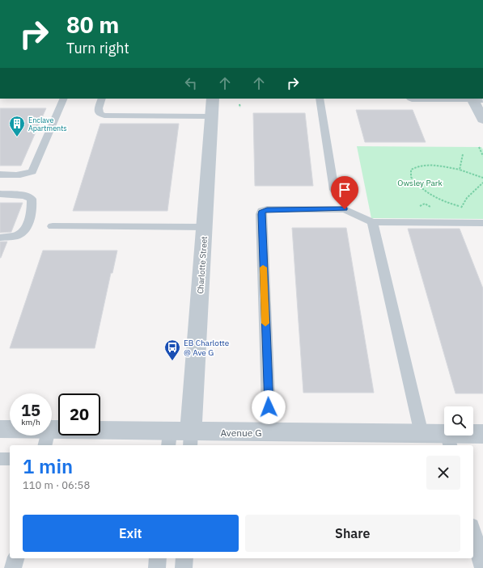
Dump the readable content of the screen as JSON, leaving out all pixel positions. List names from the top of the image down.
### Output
{
  "streets": {
    "street": ["Charlotte Street", "Avenue G"]
  },
  "crossings": [
    ["Charlotte Street", "Avenue G"]
  ],
  "parks": ["Owsley Park"],
  "places": {
    "building": ["Enclave Apartments"],
    "bus stop": ["EB Charlotte @ Ave G"]
  },
  "page": {
    "turn": ["80 m", "Turn right"],
    "speed": "15 km/h",
    "limit": "20",
    "heading": ["1 min", "110 m · 06:58"],
    "buttons": ["Exit", "Share"]
  }
}
